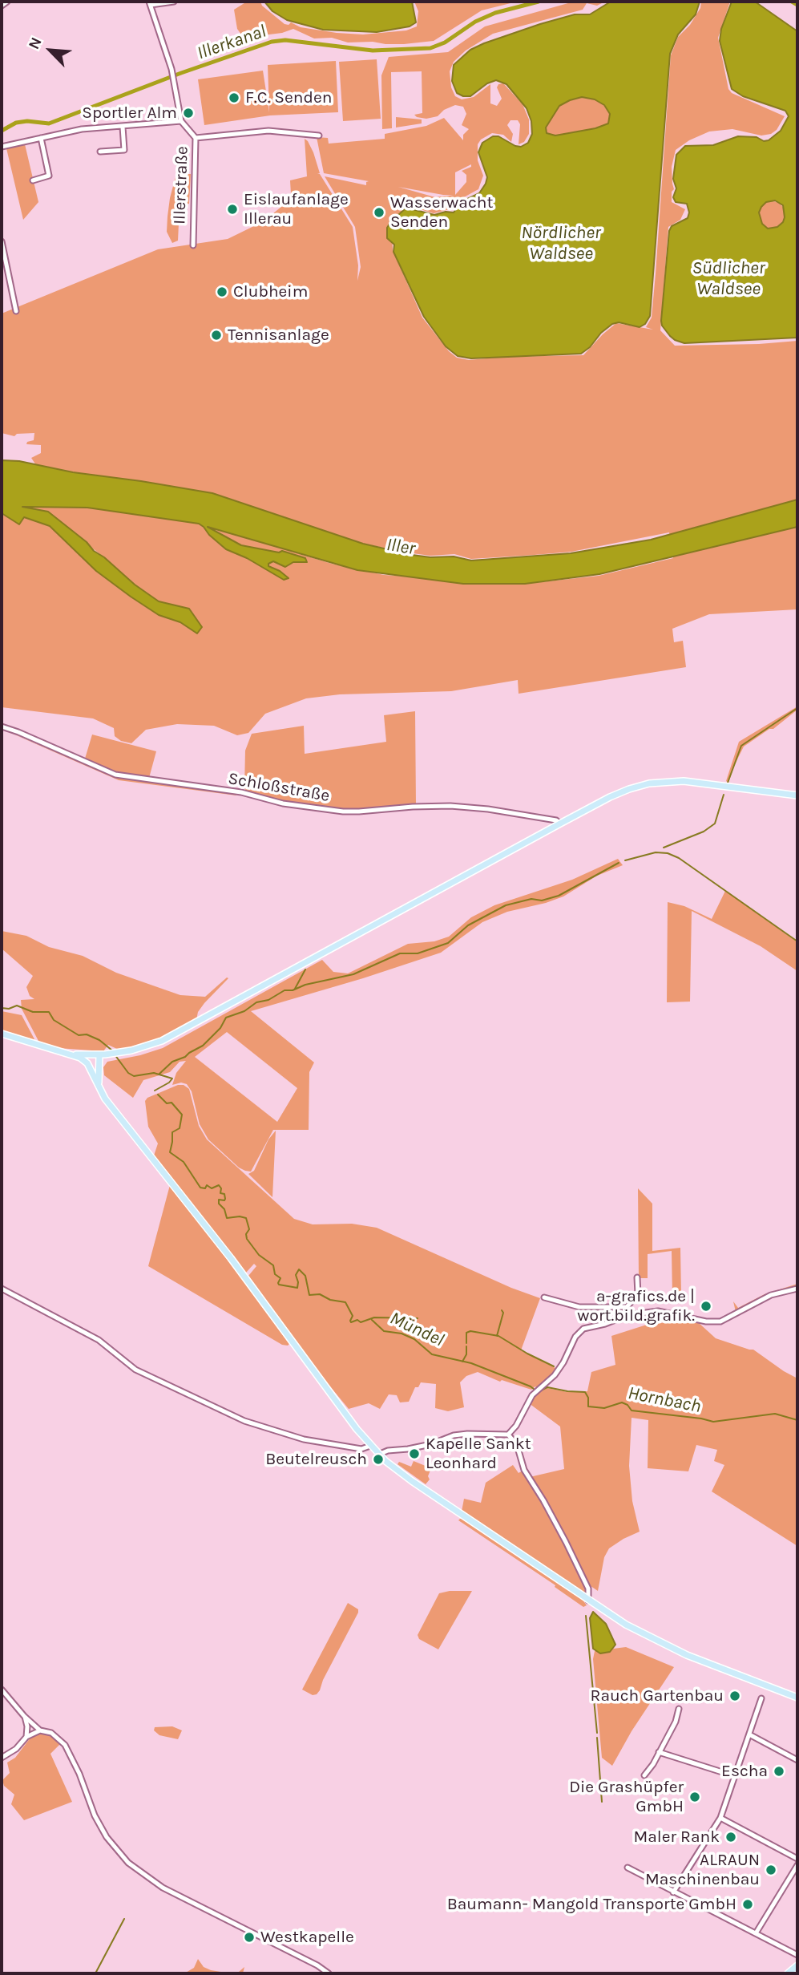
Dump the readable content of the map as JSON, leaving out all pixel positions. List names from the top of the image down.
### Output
{
  "streets": {
    "street": ["Illerstraße", "Schloßstraße"]
  },
  "water": [
    "Illerkanal",
    "Nördlicher Waldsee",
    "Südlicher Waldsee",
    "Iller",
    "Mündel",
    "Hornbach"
  ],
  "places": [
    "F.C. Senden",
    "Sportler Alm",
    "Eislaufanlage Illerau",
    "Wasserwacht Senden",
    "Clubheim",
    "Tennisanlage",
    "a-grafics.de | wort.bild.grafik.",
    "Kapelle Sankt Leonhard",
    "Beutelreusch",
    "Rauch Gartenbau",
    "Escha",
    "Die Grashüpfer GmbH",
    "Maler Rank",
    "ALRAUN Maschinenbau",
    "Baumann- Mangold Transporte GmbH",
    "Westkapelle"
  ],
  "north": "top left"
}
